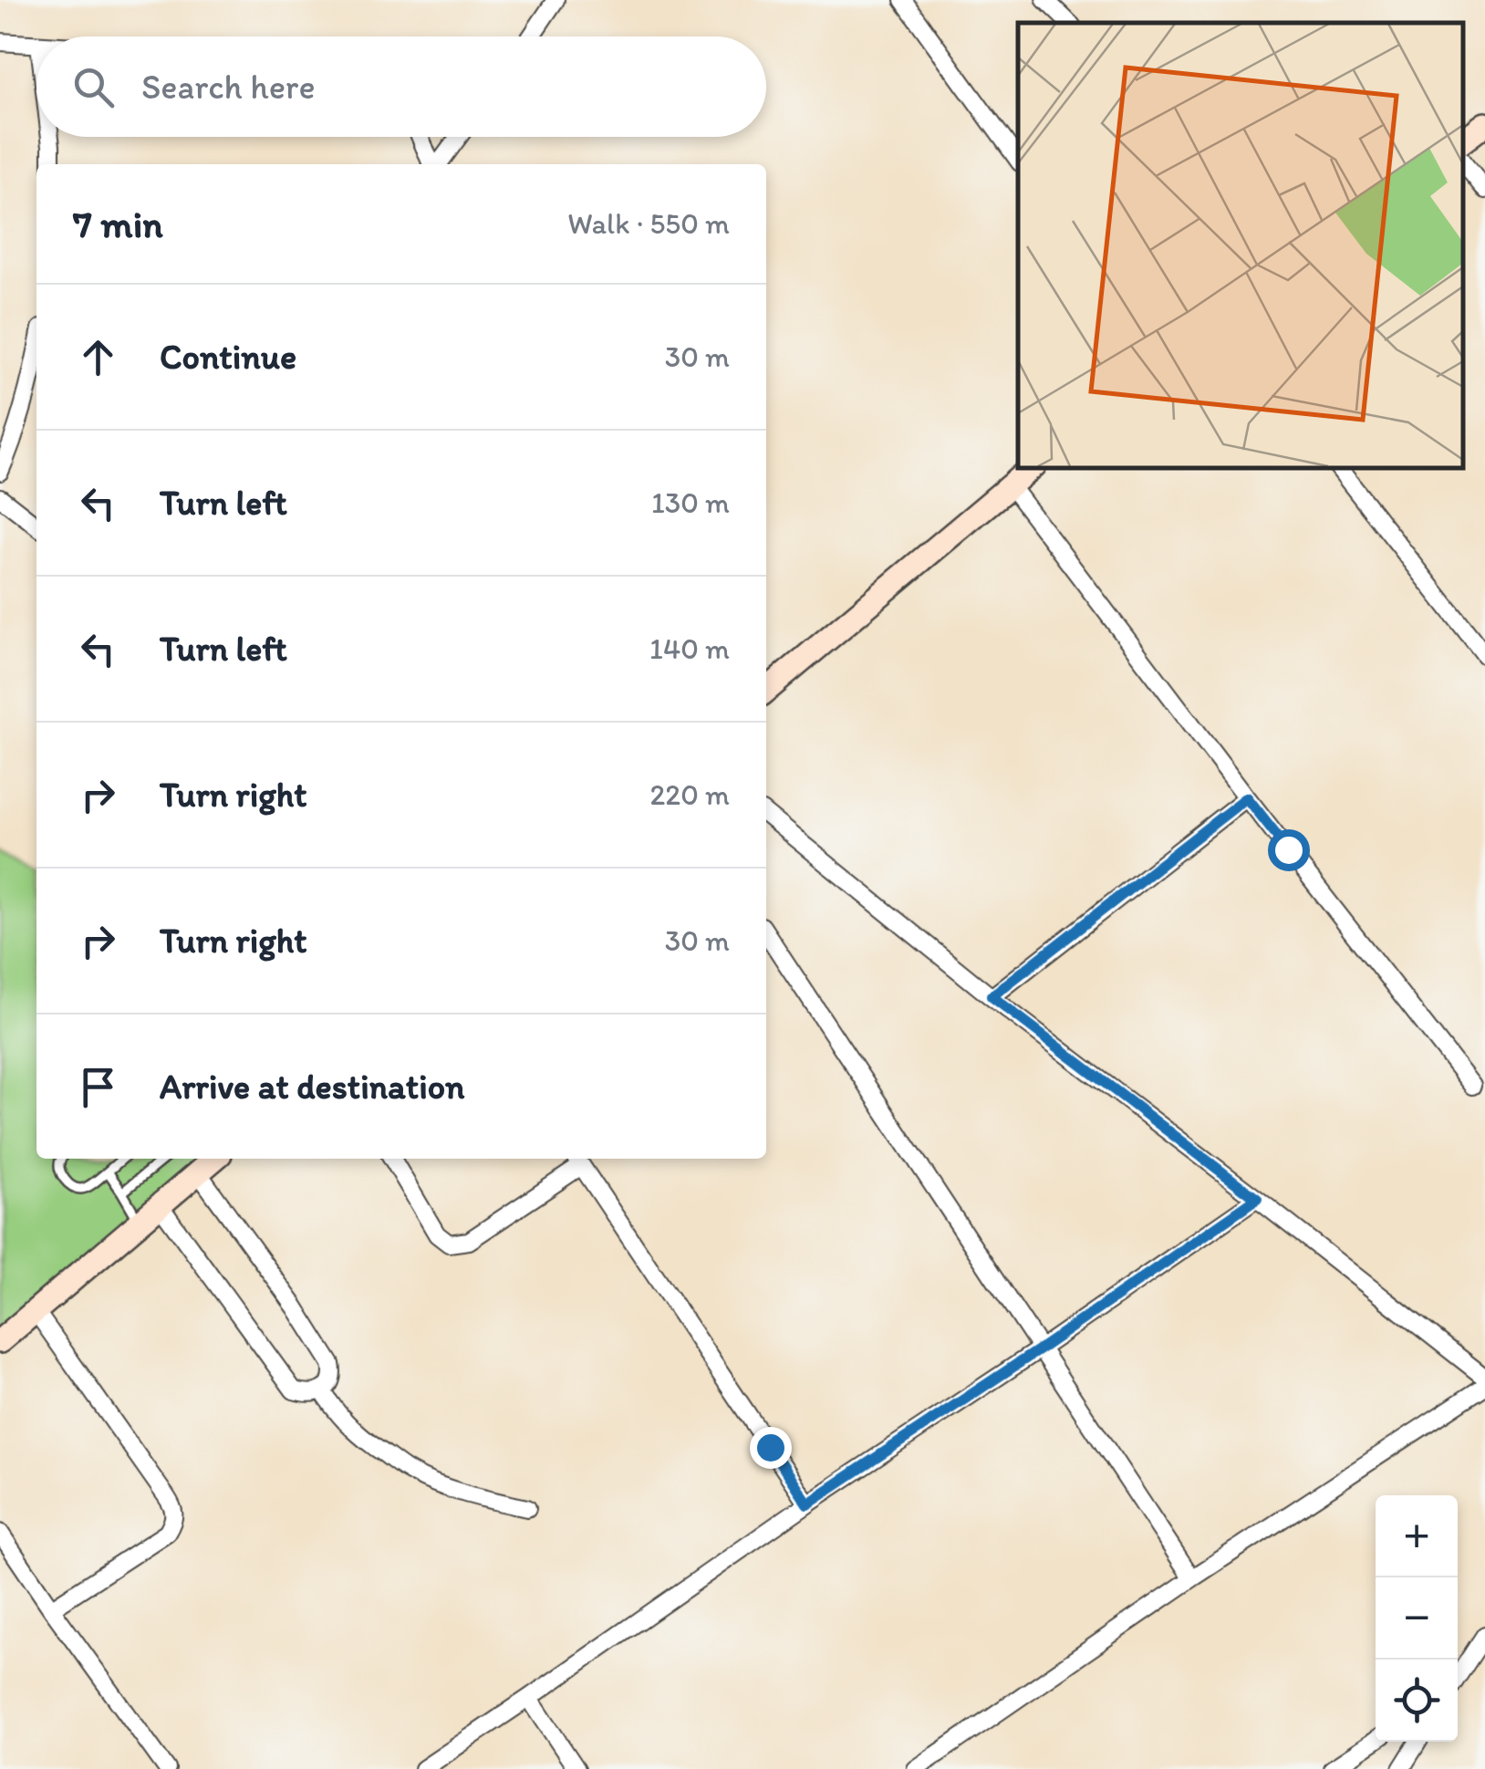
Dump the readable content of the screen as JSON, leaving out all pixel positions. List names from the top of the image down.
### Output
{
  "page": {
    "search": "Search here",
    "heading": ["7 min", "Walk · 550 m"],
    "list": [
      ["Continue", "30 m"],
      ["Turn left", "130 m"],
      ["Turn left", "140 m"],
      ["Turn right", "220 m"],
      ["Turn right", "30 m"],
      "Arrive at destination"
    ],
    "map_buttons": ["+", "−"]
  }
}
